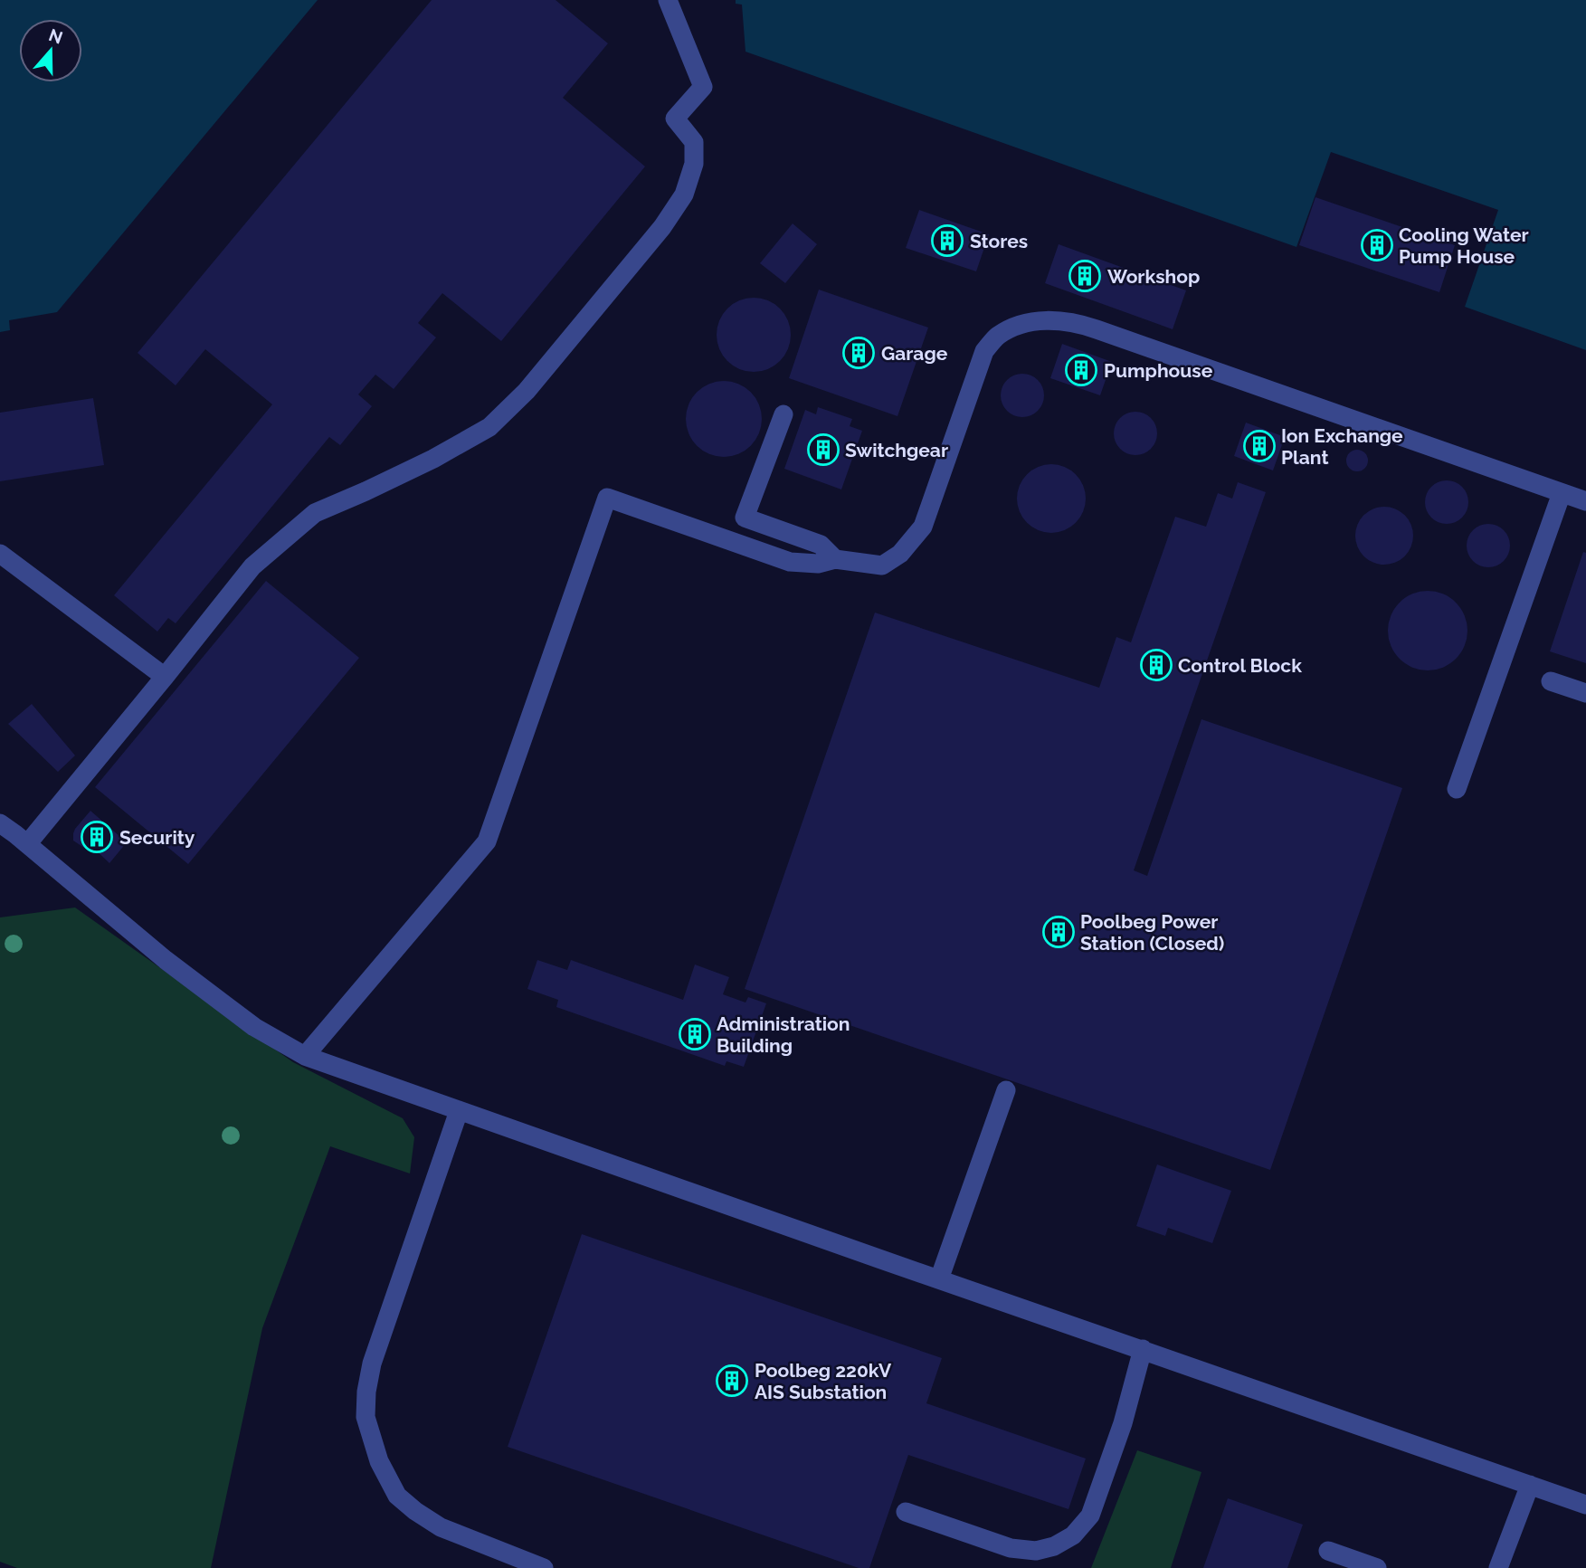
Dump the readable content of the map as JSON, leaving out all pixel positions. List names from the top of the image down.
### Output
{
  "places": {
    "building": [
      "Stores",
      "Cooling Water Pump House",
      "Workshop",
      "Garage",
      "Pumphouse",
      "Ion Exchange Plant",
      "Switchgear",
      "Control Block",
      "Security",
      "Poolbeg Power Station (Closed)",
      "Administration Building",
      "Poolbeg 220kV AIS Substation"
    ]
  },
  "north": "top"
}
